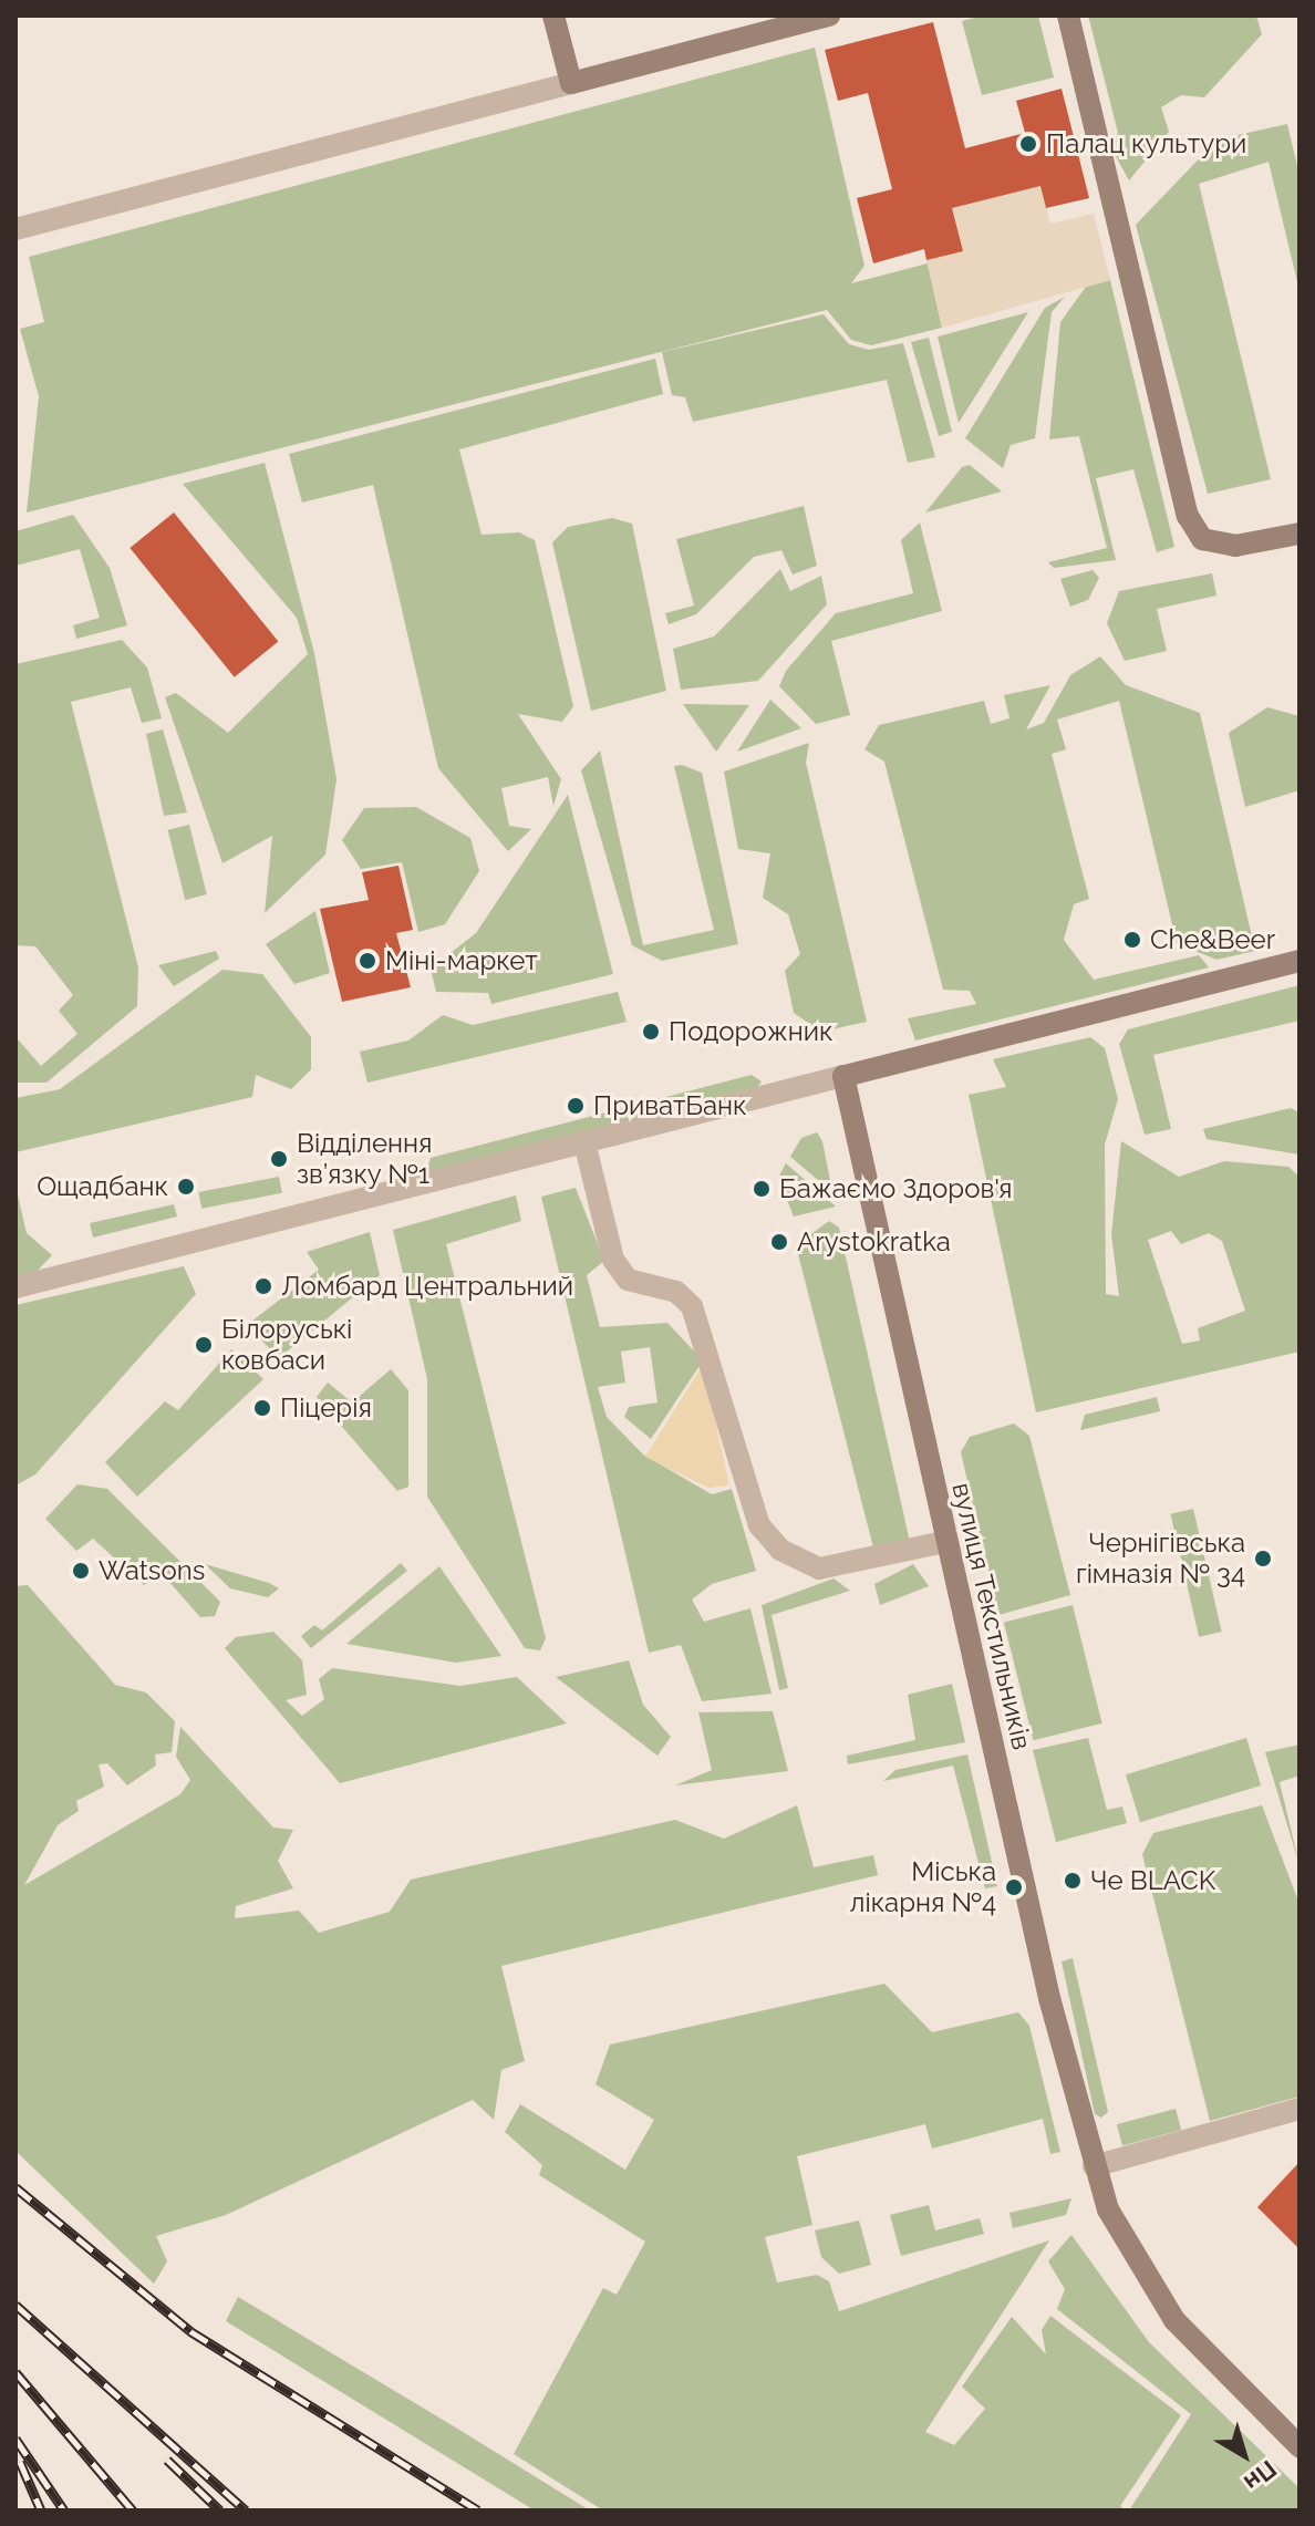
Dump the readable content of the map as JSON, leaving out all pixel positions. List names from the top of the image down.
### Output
{
  "streets": {
    "street": ["вулиця Текстильників"]
  },
  "places": [
    "Палац культури",
    "Che&Beer",
    "Міні-маркет",
    "Подорожник",
    "ПриватБанк",
    "Відділення зв’язку №1",
    "Ощадбанк",
    "Бажаємо Здоров'я",
    "Arystokratka",
    "Ломбард Центральний",
    "Білоруські ковбаси",
    "Піцерія",
    "Чернігівська гімназія № 34",
    "Watsons",
    "Че BLACK",
    "Міська лікарня №4"
  ],
  "north": "bottom right"
}
